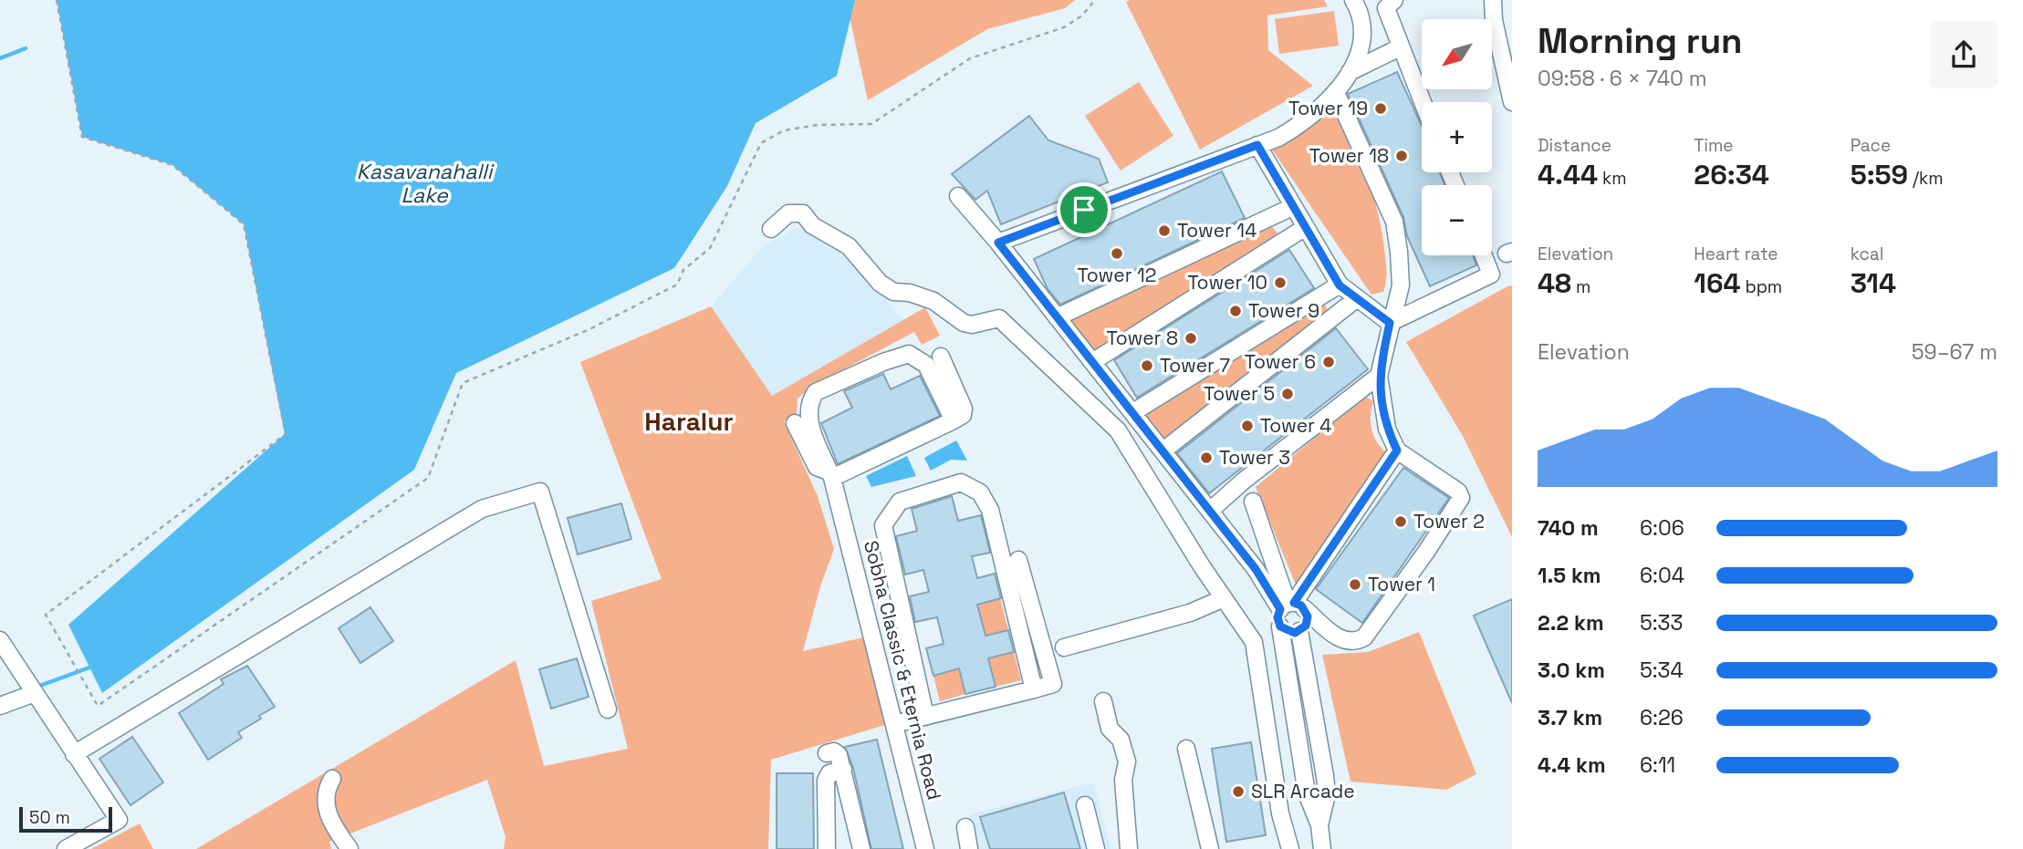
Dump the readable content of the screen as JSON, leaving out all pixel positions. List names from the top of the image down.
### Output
{
  "streets": {
    "street": ["Sobha Classic & Eternia Road"]
  },
  "districts": ["Haralur"],
  "water": ["Kasavanahalli Lake"],
  "places": [
    "Tower 19",
    "Tower 18",
    "Tower 14",
    "Tower 12",
    "Tower 10",
    "Tower 9",
    "Tower 8",
    "Tower 6",
    "Tower 7",
    "Tower 5",
    "Tower 4",
    "Tower 3",
    "Tower 2",
    "Tower 1",
    "SLR Arcade"
  ],
  "scale_bar": "50 m",
  "north": "bottom left",
  "page": {
    "heading": ["Morning run", "09:58 · 6 × 740 m"],
    "map_buttons": ["+", "−"],
    "stats": [
      ["Distance", "4.44 km"],
      ["Time", "26:34"],
      ["Pace", "5:59 /km"],
      ["Elevation", "48 m"],
      ["Heart rate", "164 bpm"],
      ["kcal", "314"]
    ],
    "chart": ["Elevation", "59–67 m"],
    "list": [
      {
        "name": "740 m",
        "note": "6:06"
      },
      {
        "name": "1.5 km",
        "note": "6:04"
      },
      {
        "name": "2.2 km",
        "note": "5:33"
      },
      {
        "name": "3.0 km",
        "note": "5:34"
      },
      {
        "name": "3.7 km",
        "note": "6:26"
      },
      {
        "name": "4.4 km",
        "note": "6:11"
      }
    ],
    "scale": "50 m"
  }
}
